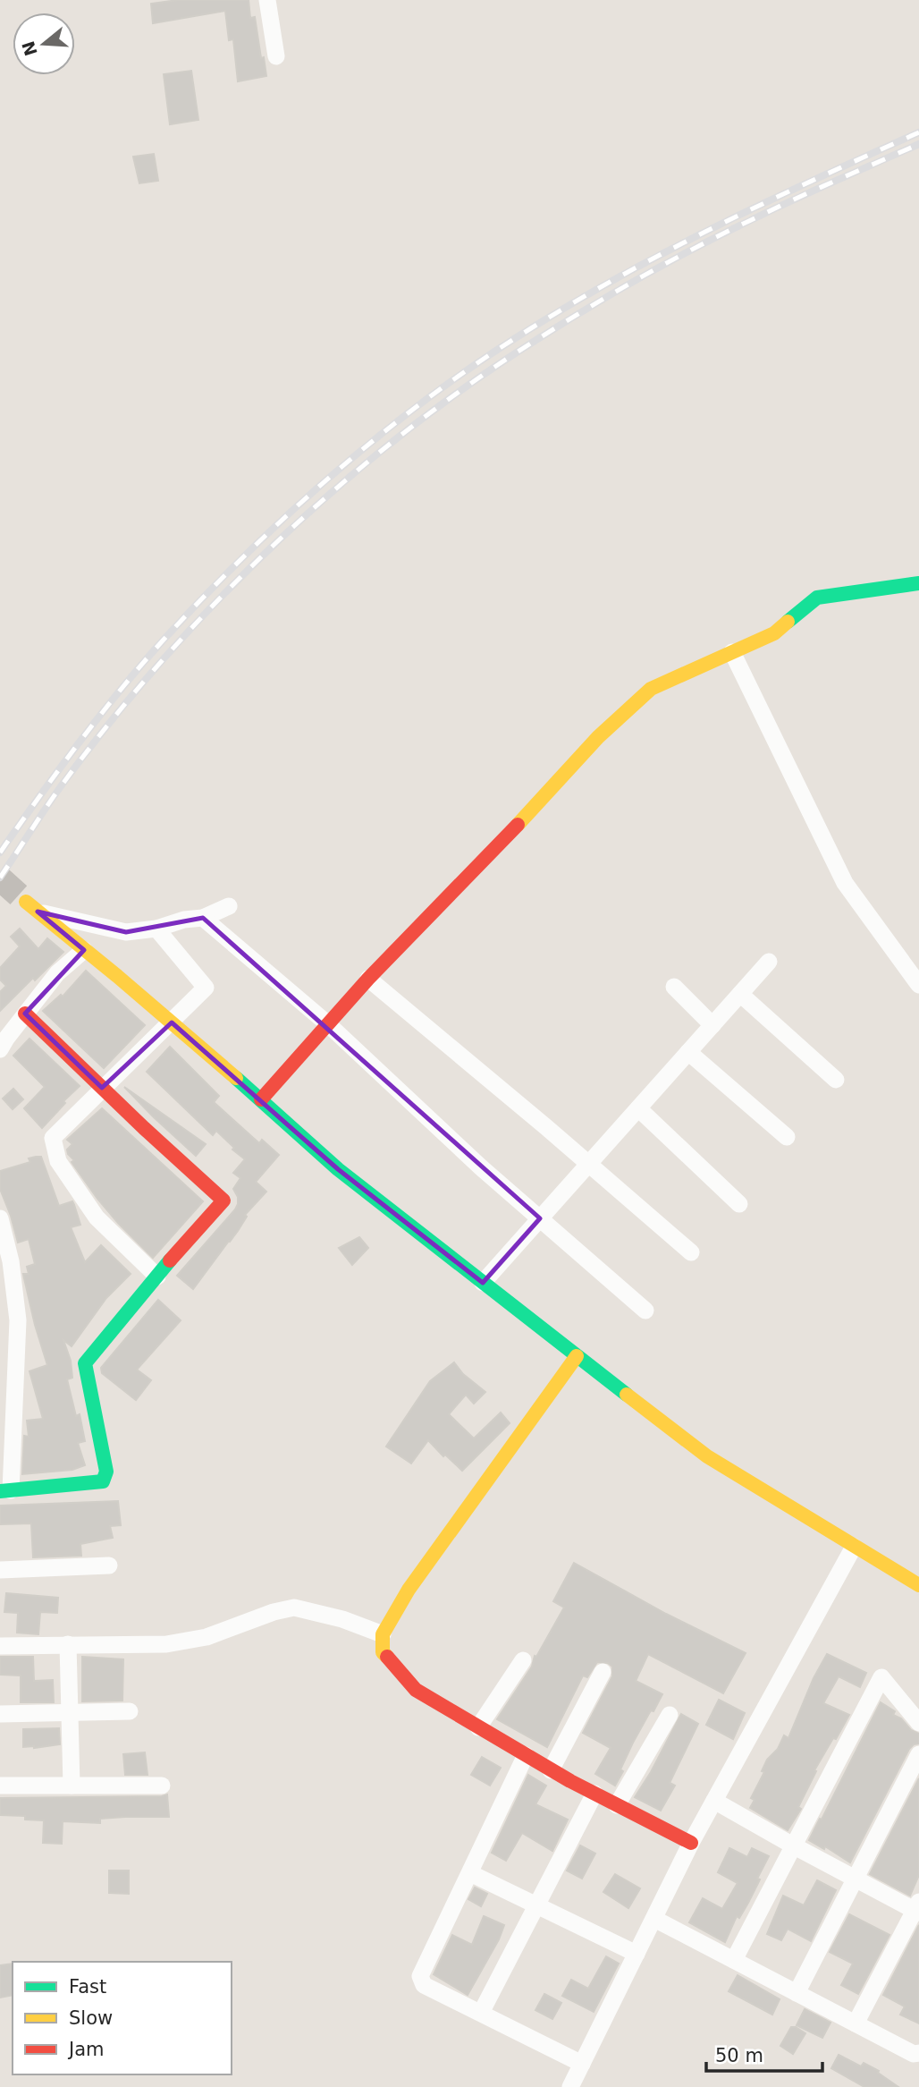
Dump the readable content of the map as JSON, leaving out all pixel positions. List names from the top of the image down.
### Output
{
  "legend": ["Fast", "Slow", "Jam"],
  "scale_bar": "50 m",
  "north": "left"
}
